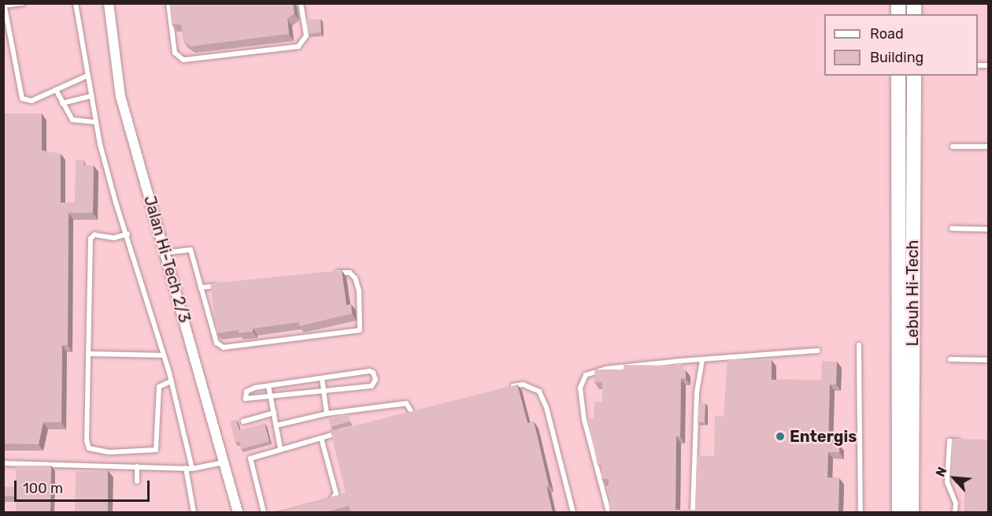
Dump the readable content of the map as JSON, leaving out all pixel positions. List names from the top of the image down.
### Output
{
  "streets": {
    "main road": ["Lebuh Hi-Tech"],
    "street": ["Jalan Hi-Tech 2/3"]
  },
  "places": ["Entergis"],
  "legend": ["Road", "Building"],
  "scale_bar": "100 m",
  "north": "top left"
}
